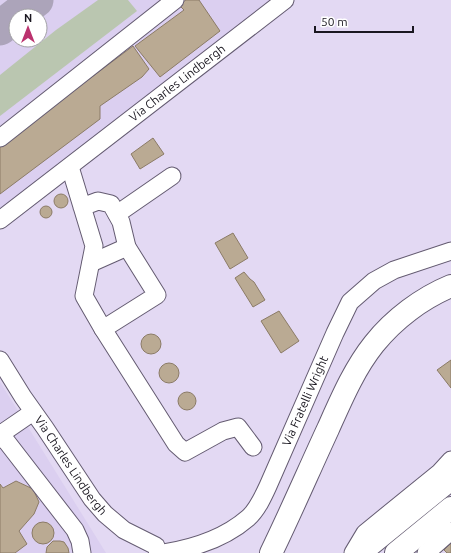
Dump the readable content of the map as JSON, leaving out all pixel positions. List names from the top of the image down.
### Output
{
  "streets": {
    "street": ["Via Charles Lindbergh", "Via Fratelli Wright"]
  },
  "scale_bar": "50 m",
  "north": "top"
}
